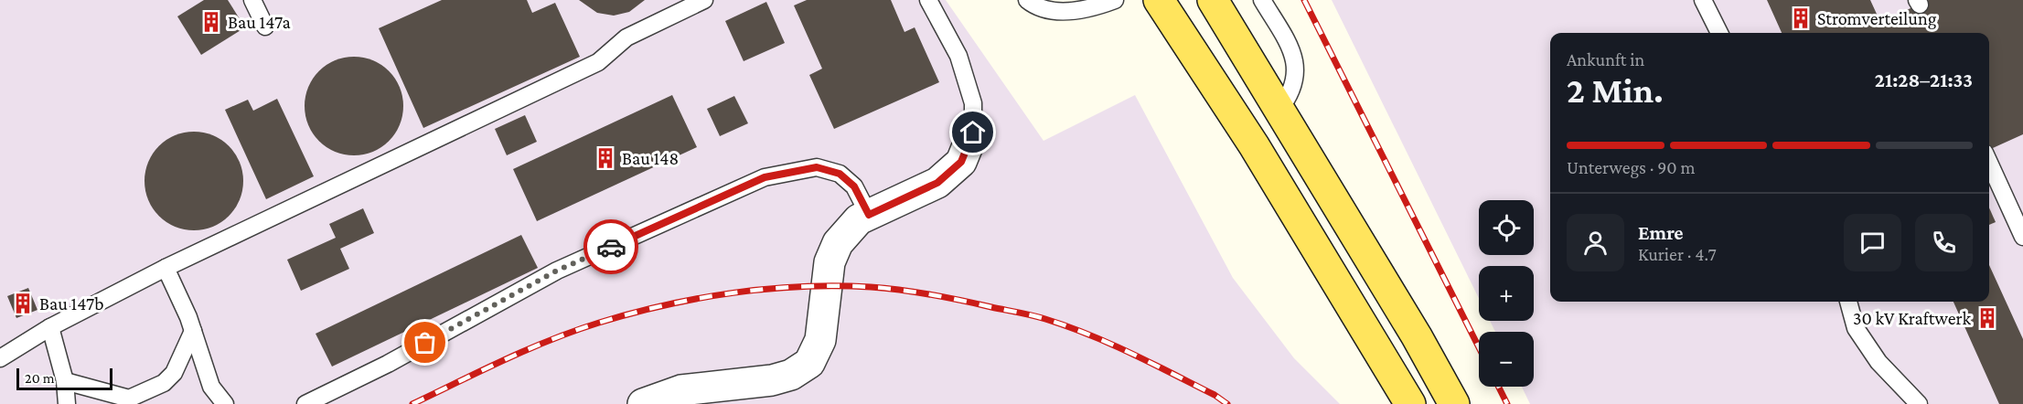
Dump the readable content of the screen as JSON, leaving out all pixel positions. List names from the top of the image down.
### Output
{
  "places": {
    "building": [
      "Stromverteilung",
      "Bau 147a",
      "Bau 148",
      "Bau 147b",
      "30 kV Kraftwerk"
    ]
  },
  "scale_bar": "20 m",
  "page": {
    "heading": ["2 Min.", "Ankunft in", "21:28–21:33"],
    "panel": ["Emre", "Kurier · 4.7"],
    "bar": "Unterwegs · 90 m",
    "map_buttons": ["+", "−"],
    "scale": "20 m"
  }
}
